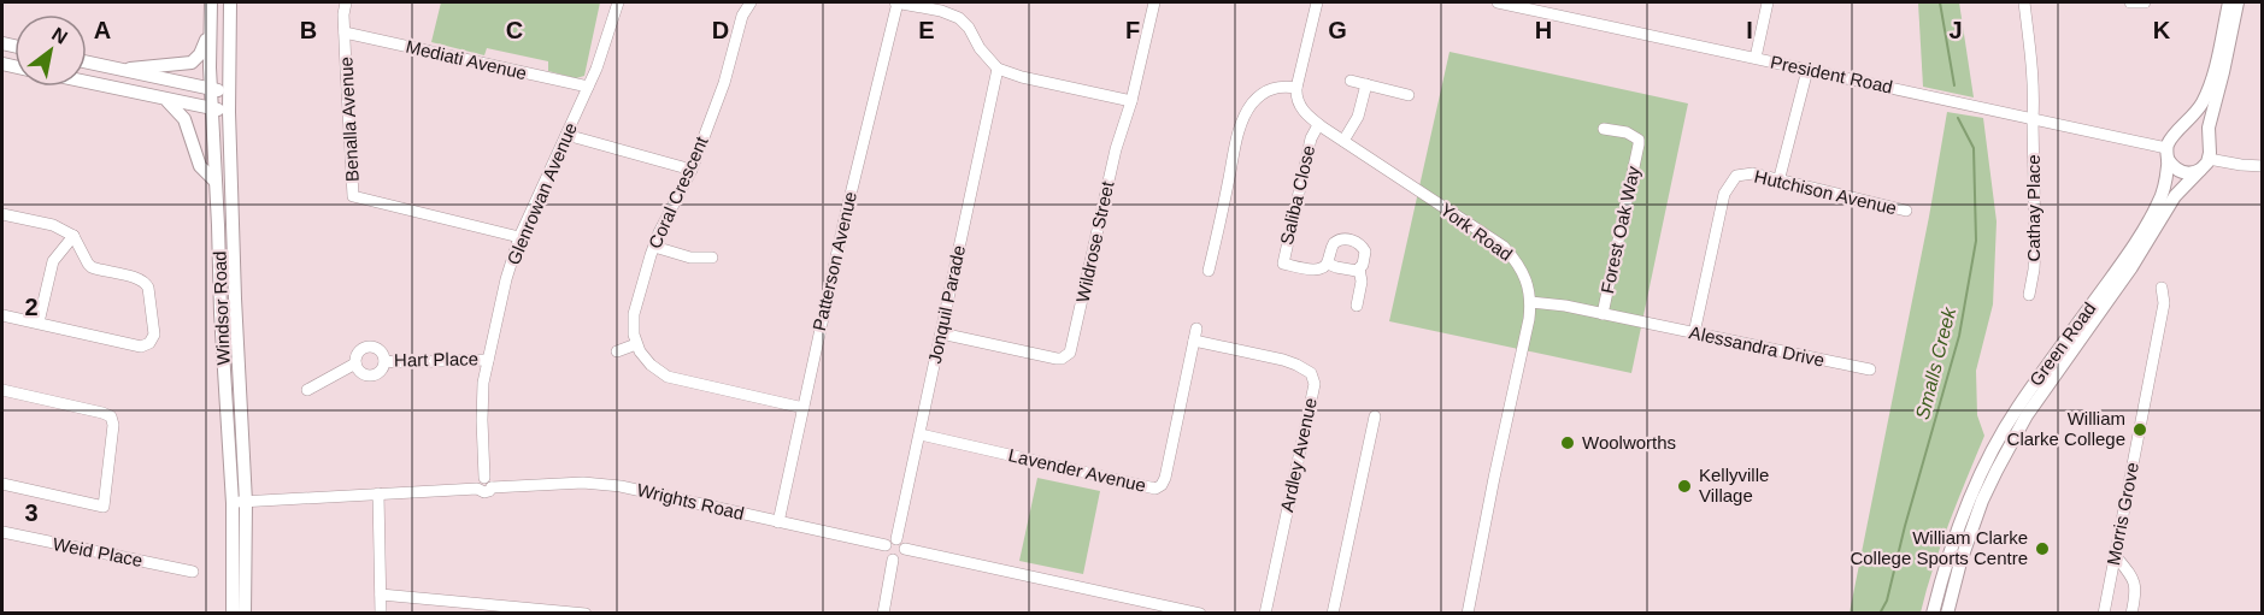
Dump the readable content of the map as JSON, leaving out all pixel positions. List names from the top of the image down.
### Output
{
  "streets": {
    "main road": ["Windsor Road", "Green Road"],
    "street": [
      "Mediati Avenue",
      "President Road",
      "Benalla Avenue",
      "Coral Crescent",
      "Hutchison Avenue",
      "Glenrowan Avenue",
      "Saliba Close",
      "Cathay Place",
      "Forest Oak Way",
      "York Road",
      "Wildrose Street",
      "Patterson Avenue",
      "Jonquil Parade",
      "Alessandra Drive",
      "Hart Place",
      "Ardley Avenue",
      "Lavender Avenue",
      "Wrights Road",
      "Morris Grove",
      "Weid Place"
    ]
  },
  "crossings": [
    ["Mediati Avenue", "Benalla Avenue"],
    ["Mediati Avenue", "Glenrowan Avenue"],
    ["President Road", "Cathay Place"],
    ["President Road", "Green Road"],
    ["Benalla Avenue", "Glenrowan Avenue"],
    ["Hutchison Avenue", "Alessandra Drive"],
    ["Glenrowan Avenue", "Hart Place"],
    ["Glenrowan Avenue", "Wrights Road"],
    ["Saliba Close", "York Road"],
    ["Forest Oak Way", "Alessandra Drive"],
    ["York Road", "Alessandra Drive"],
    ["Wildrose Street", "Jonquil Parade"],
    ["Patterson Avenue", "Wrights Road"],
    ["Jonquil Parade", "Lavender Avenue"],
    ["Jonquil Parade", "Wrights Road"],
    ["Ardley Avenue", "Lavender Avenue"]
  ],
  "water": ["Smalls Creek"],
  "places": [
    "William Clarke College",
    "Woolworths",
    "Kellyville Village",
    "William Clarke College Sports Centre"
  ],
  "north": "top right",
  "grid": {
    "columns": [
      "A",
      "B",
      "C",
      "D",
      "E",
      "F",
      "G",
      "H",
      "I",
      "J",
      "K"
    ],
    "rows": ["2", "3"]
  }
}
